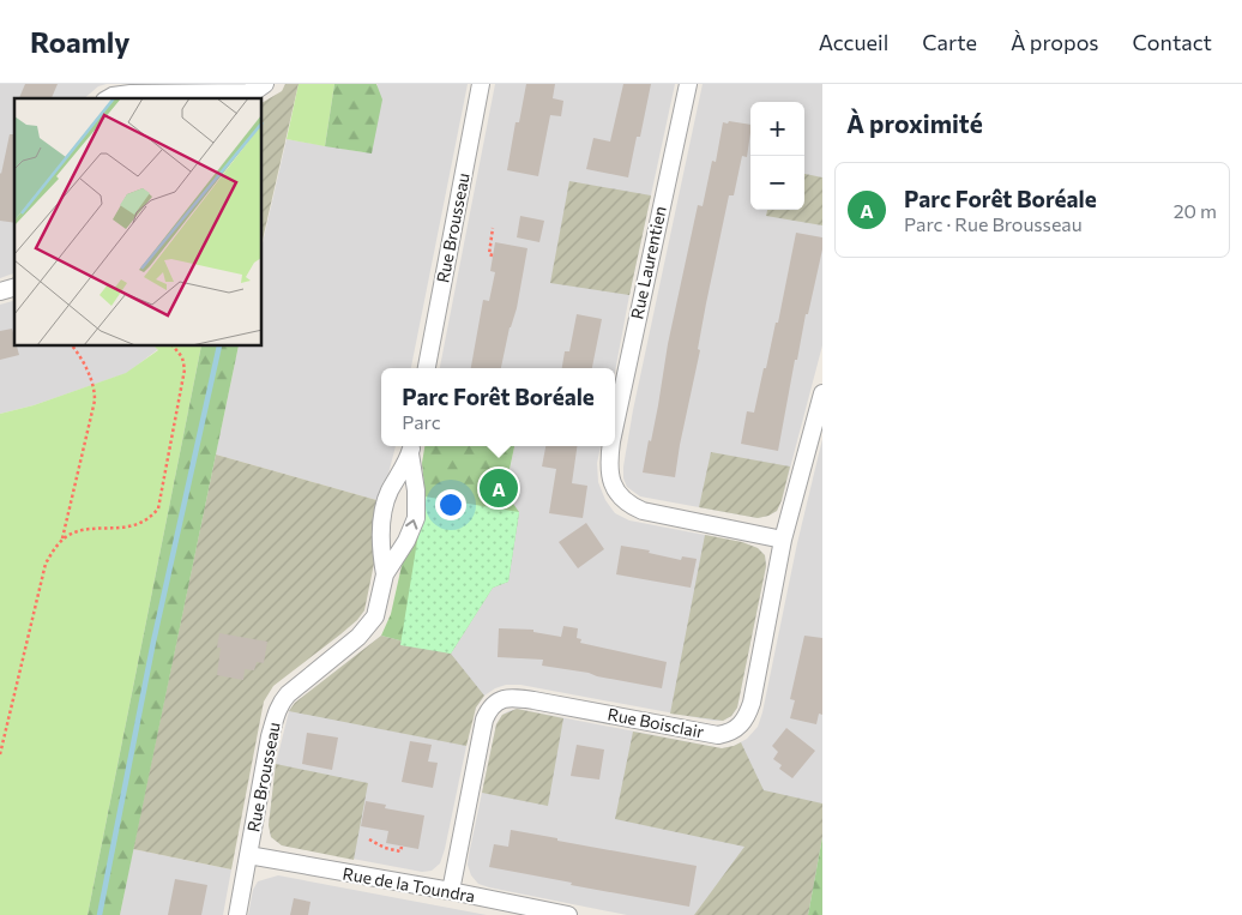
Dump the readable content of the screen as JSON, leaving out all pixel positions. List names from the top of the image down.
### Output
{
  "streets": {
    "street": [
      "Rue Brousseau",
      "Rue Laurentien",
      "Rue Boisclair",
      "Rue de la Toundra"
    ]
  },
  "crossings": [
    ["Rue Brousseau", "Rue de la Toundra"],
    ["Rue Laurentien", "Rue Boisclair"],
    ["Rue Boisclair", "Rue de la Toundra"]
  ],
  "page": {
    "header": "Roamly",
    "nav": [
      "Accueil",
      "Carte",
      "À propos",
      "Contact"
    ],
    "heading": "À proximité",
    "map_buttons": ["+", "−"],
    "list": [
      {
        "mark": "A",
        "name": "Parc Forêt Boréale",
        "note": "Parc · Rue Brousseau",
        "value": "20 m"
      }
    ],
    "popup": ["Parc Forêt Boréale", "Parc"],
    "pins": "A"
  }
}
